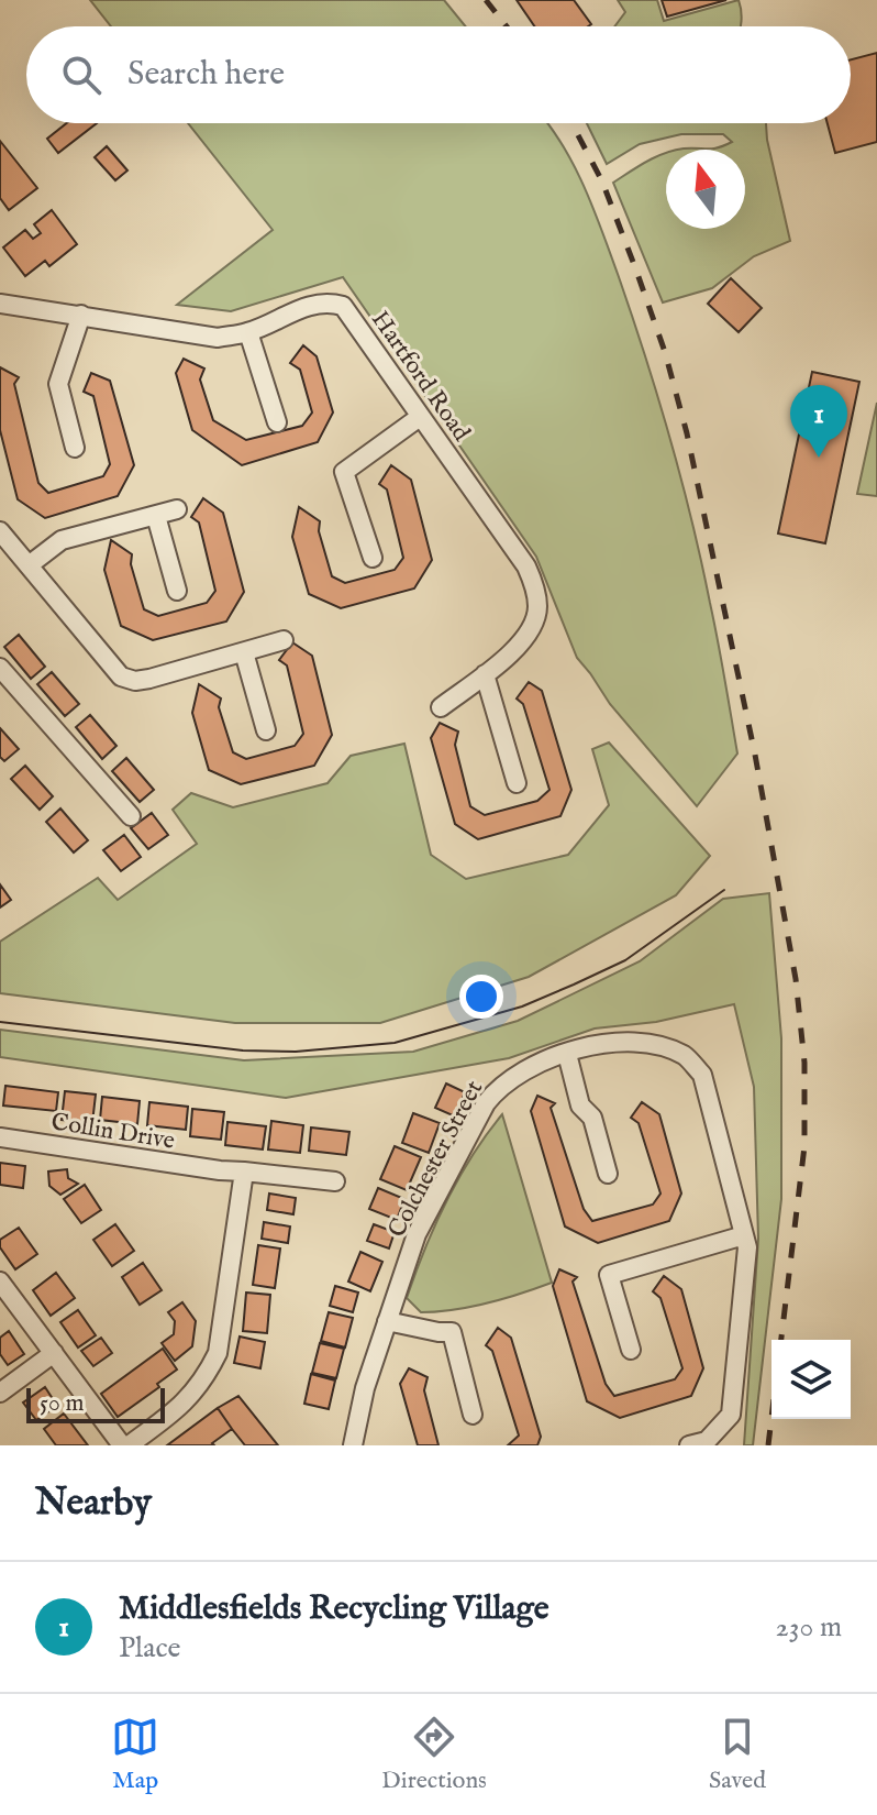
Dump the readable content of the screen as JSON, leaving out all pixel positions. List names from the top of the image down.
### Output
{
  "streets": {
    "street": ["Hartford Road", "Collin Drive", "Colchester Street"]
  },
  "scale_bar": "50 m",
  "north": "top",
  "page": {
    "search": "Search here",
    "pins": "1",
    "scale": "50 m",
    "heading": "Nearby",
    "list": [
      {
        "mark": "1",
        "name": "Middlesfields Recycling Village",
        "note": "Place",
        "value": "230 m"
      }
    ],
    "nav": ["Map", "Directions", "Saved"]
  }
}
